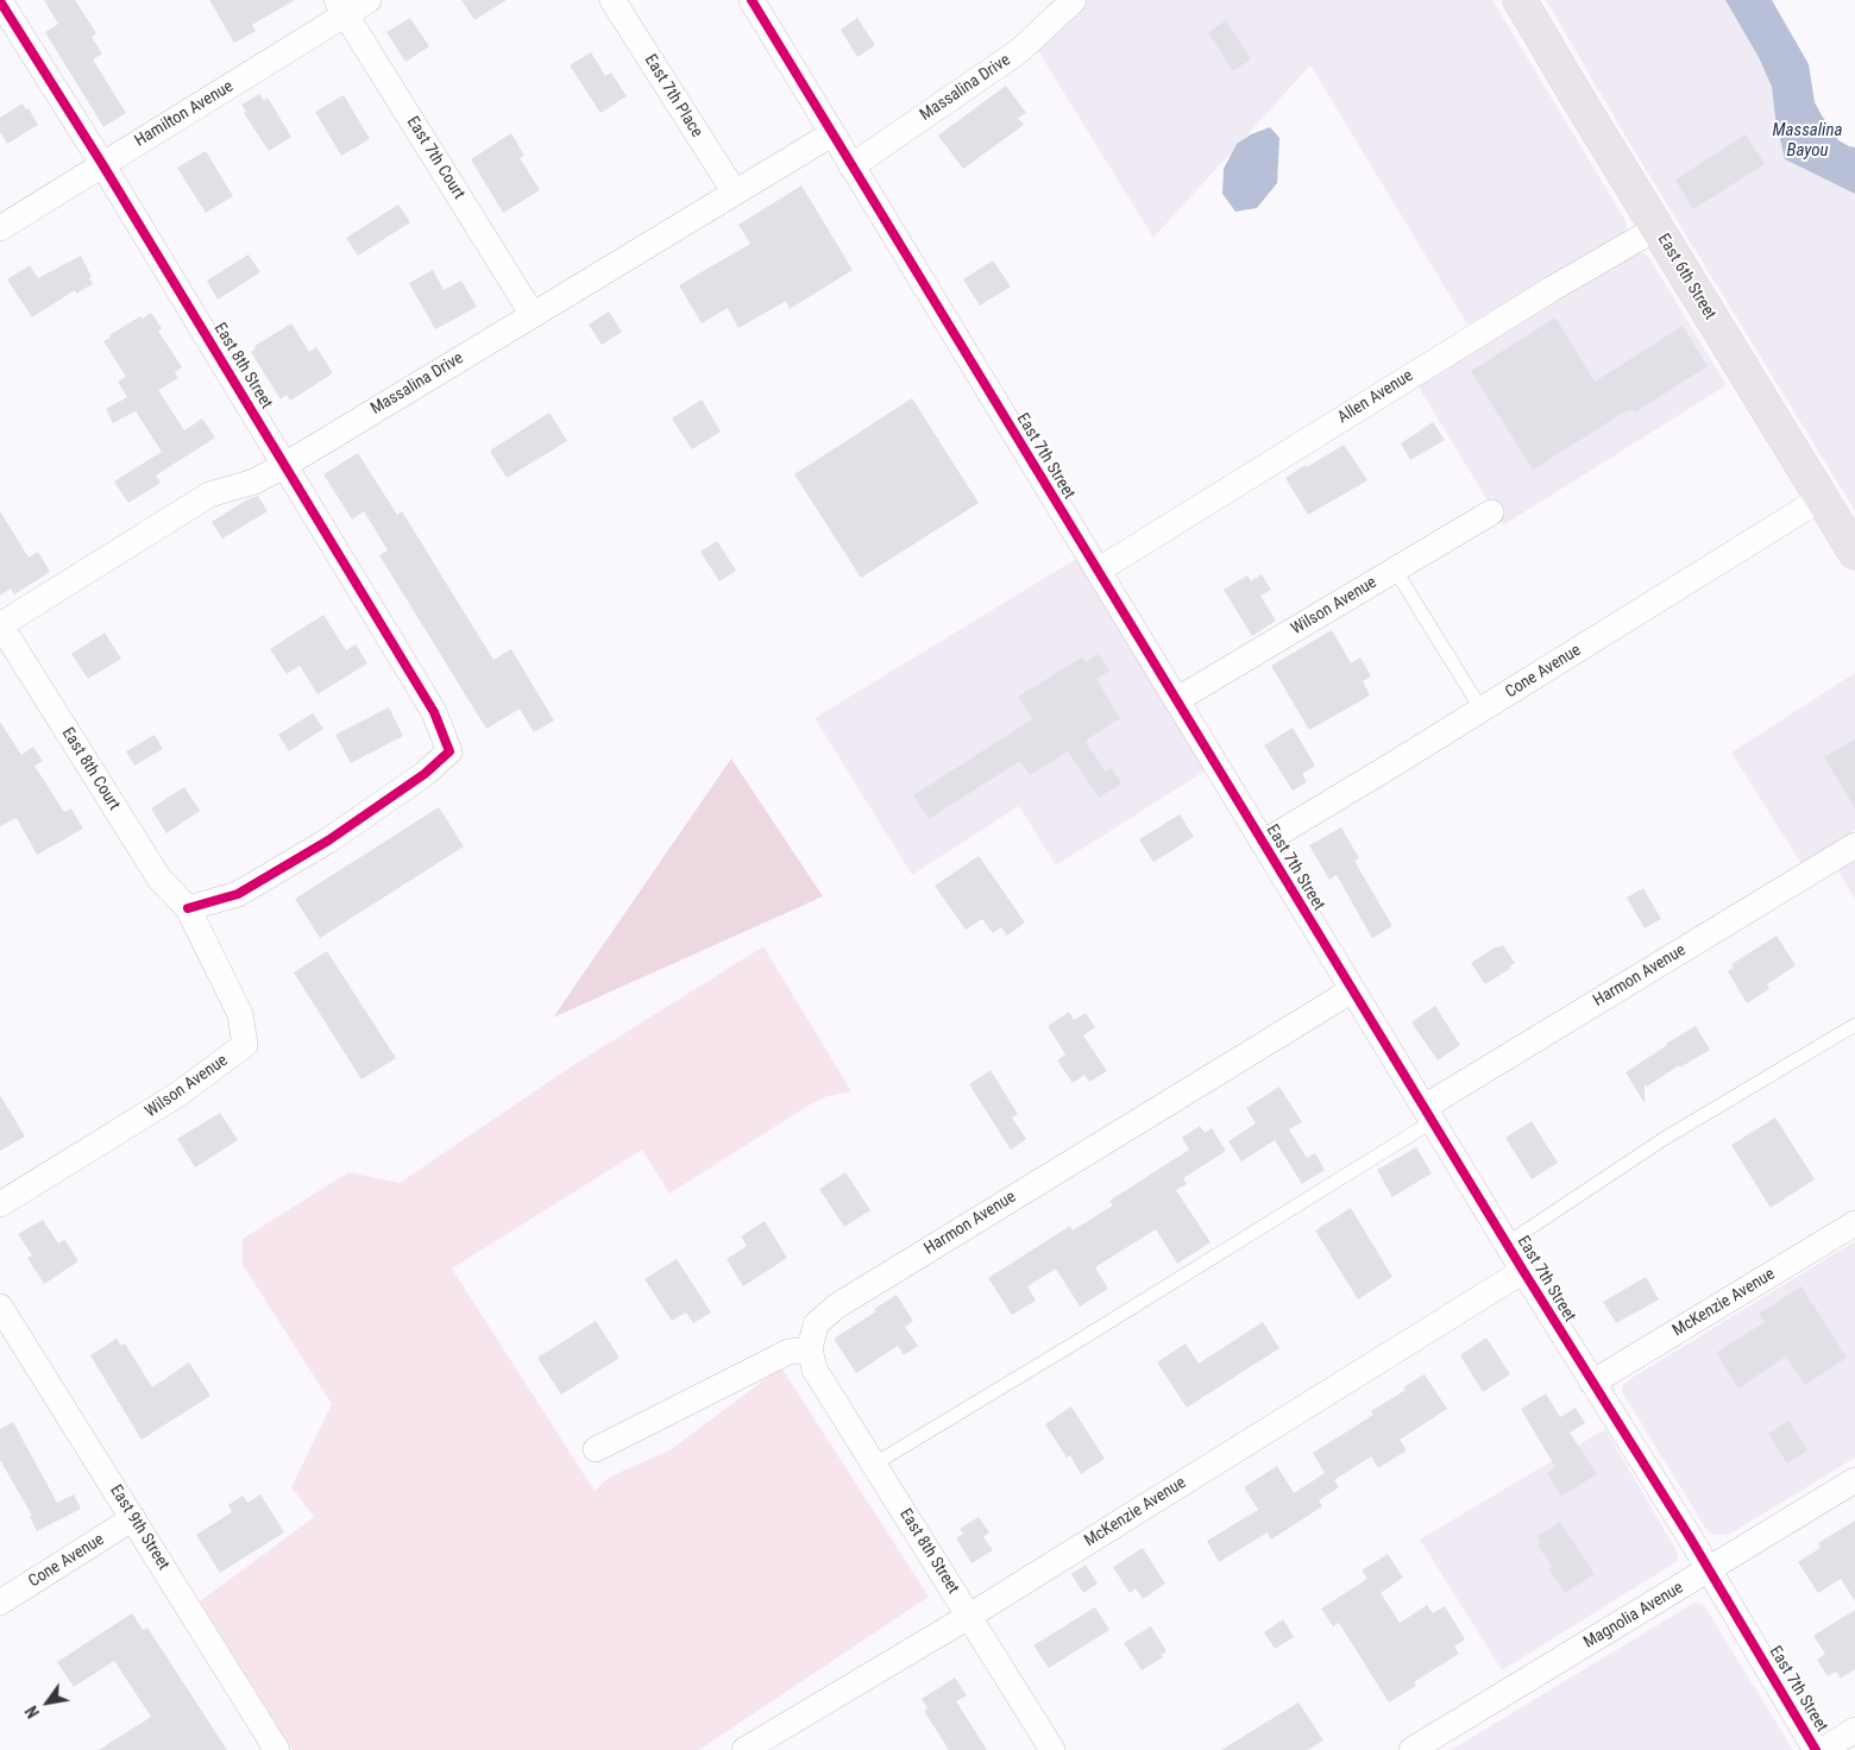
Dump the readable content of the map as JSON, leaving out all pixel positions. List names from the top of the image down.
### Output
{
  "streets": {
    "main road": ["East 6th Street"],
    "street": [
      "Massalina Drive",
      "East 7th Place",
      "Hamilton Avenue",
      "East 7th Court",
      "East 8th Street",
      "Allen Avenue",
      "East 7th Street",
      "Wilson Avenue",
      "Cone Avenue",
      "East 8th Court",
      "Harmon Avenue",
      "McKenzie Avenue",
      "East 9th Street",
      "Magnolia Avenue"
    ]
  },
  "crossings": [
    ["Massalina Drive", "East 7th Place"],
    ["Massalina Drive", "East 7th Court"],
    ["Massalina Drive", "East 8th Street"],
    ["Massalina Drive", "East 7th Street"],
    ["Massalina Drive", "East 8th Court"],
    ["Hamilton Avenue", "East 7th Court"],
    ["Hamilton Avenue", "East 8th Street"],
    ["East 6th Street", "Allen Avenue"],
    ["East 6th Street", "Cone Avenue"],
    ["East 8th Street", "Wilson Avenue"],
    ["East 8th Street", "East 8th Court"],
    ["East 8th Street", "Harmon Avenue"],
    ["East 8th Street", "McKenzie Avenue"],
    ["Allen Avenue", "East 7th Street"],
    ["East 7th Street", "Wilson Avenue"],
    ["East 7th Street", "Cone Avenue"],
    ["East 7th Street", "Harmon Avenue"],
    ["East 7th Street", "McKenzie Avenue"],
    ["East 7th Street", "Magnolia Avenue"],
    ["Wilson Avenue", "East 8th Court"],
    ["Cone Avenue", "East 9th Street"]
  ],
  "water": ["Massalina Bayou"],
  "north": "bottom left"
}
